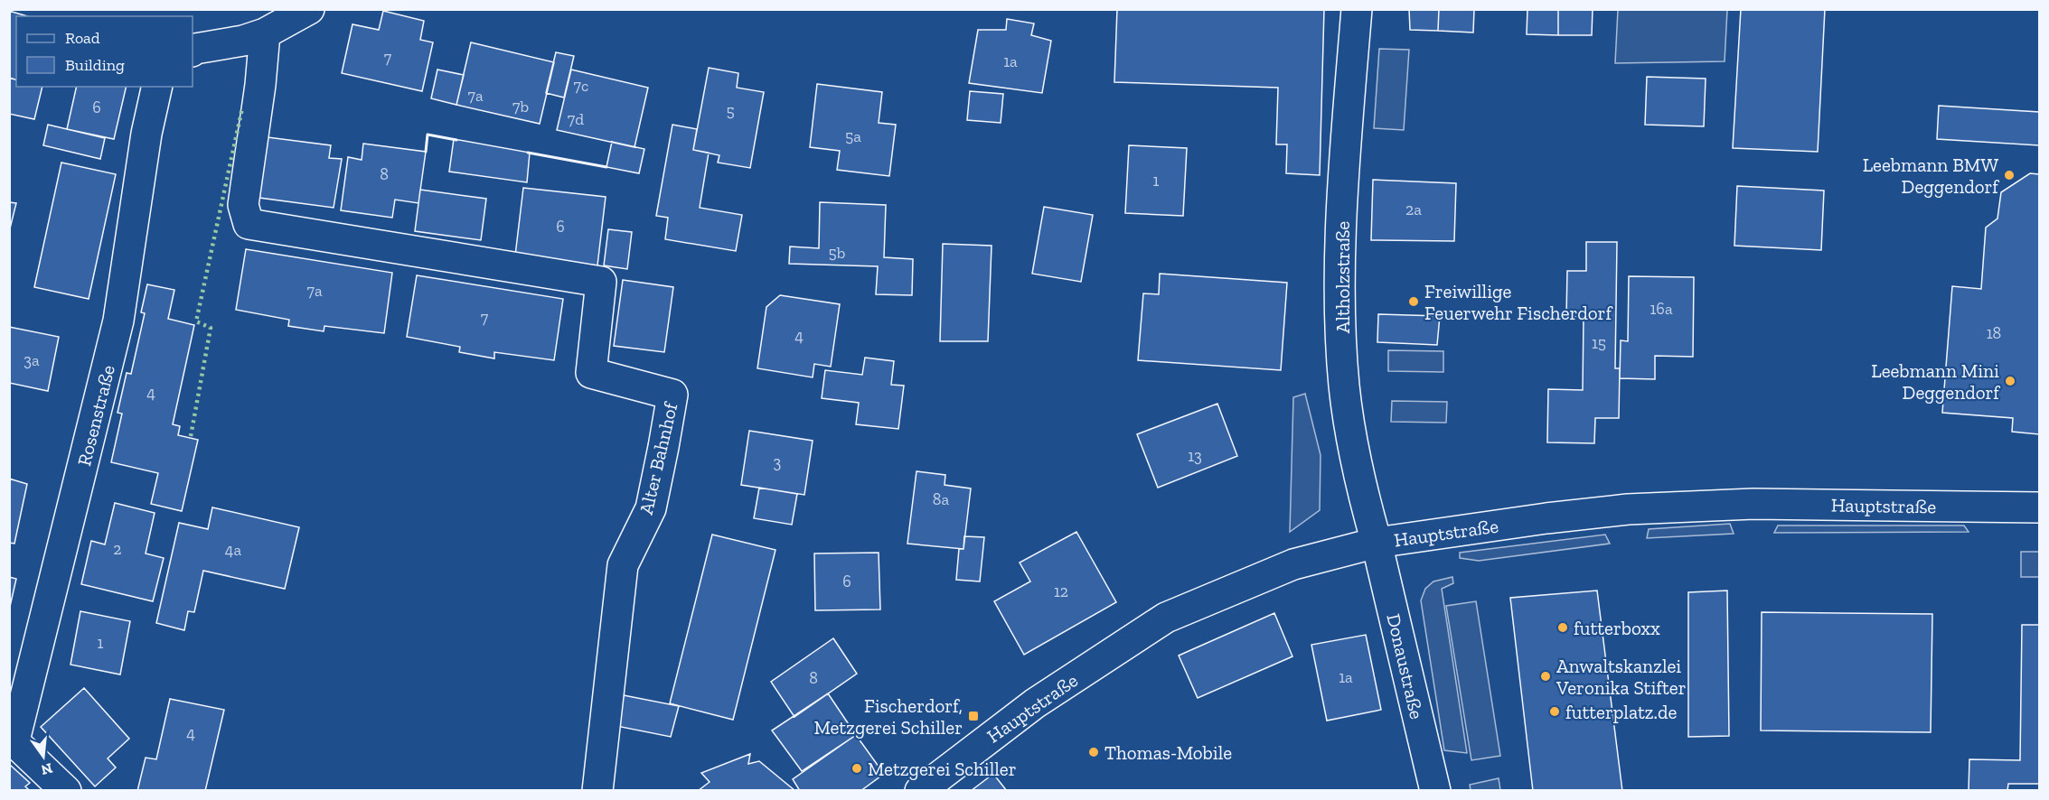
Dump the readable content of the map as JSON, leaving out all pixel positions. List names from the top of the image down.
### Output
{
  "streets": {
    "street": [
      "Altholzstraße",
      "Rosenstraße",
      "Alter Bahnhof",
      "Hauptstraße",
      "Donaustraße"
    ]
  },
  "crossings": [
    ["Altholzstraße", "Hauptstraße"],
    ["Altholzstraße", "Donaustraße"],
    ["Hauptstraße", "Donaustraße"]
  ],
  "places": {
    "other": [
      "Leebmann BMW Deggendorf",
      "Freiwillige Feuerwehr Fischerdorf",
      "Leebmann Mini Deggendorf",
      "futterboxx",
      "Anwaltskanzlei Veronika Stifter",
      "futterplatz.de",
      "Thomas-Mobile",
      "Metzgerei Schiller"
    ],
    "transit": ["Fischerdorf, Metzgerei Schiller"]
  },
  "house_numbers": [
    "7",
    "1a",
    "7c",
    "7a",
    "7b",
    "6",
    "5",
    "7d",
    "5a",
    "8",
    "1",
    "2a",
    "6",
    "5b",
    "7a",
    "16a",
    "7",
    "18",
    "4",
    "15",
    "3a",
    "4",
    "13",
    "3",
    "8a",
    "2",
    "4a",
    "6",
    "12",
    "1",
    "1a",
    "8",
    "4"
  ],
  "legend": ["Road", "Building"],
  "north": "bottom"
}
